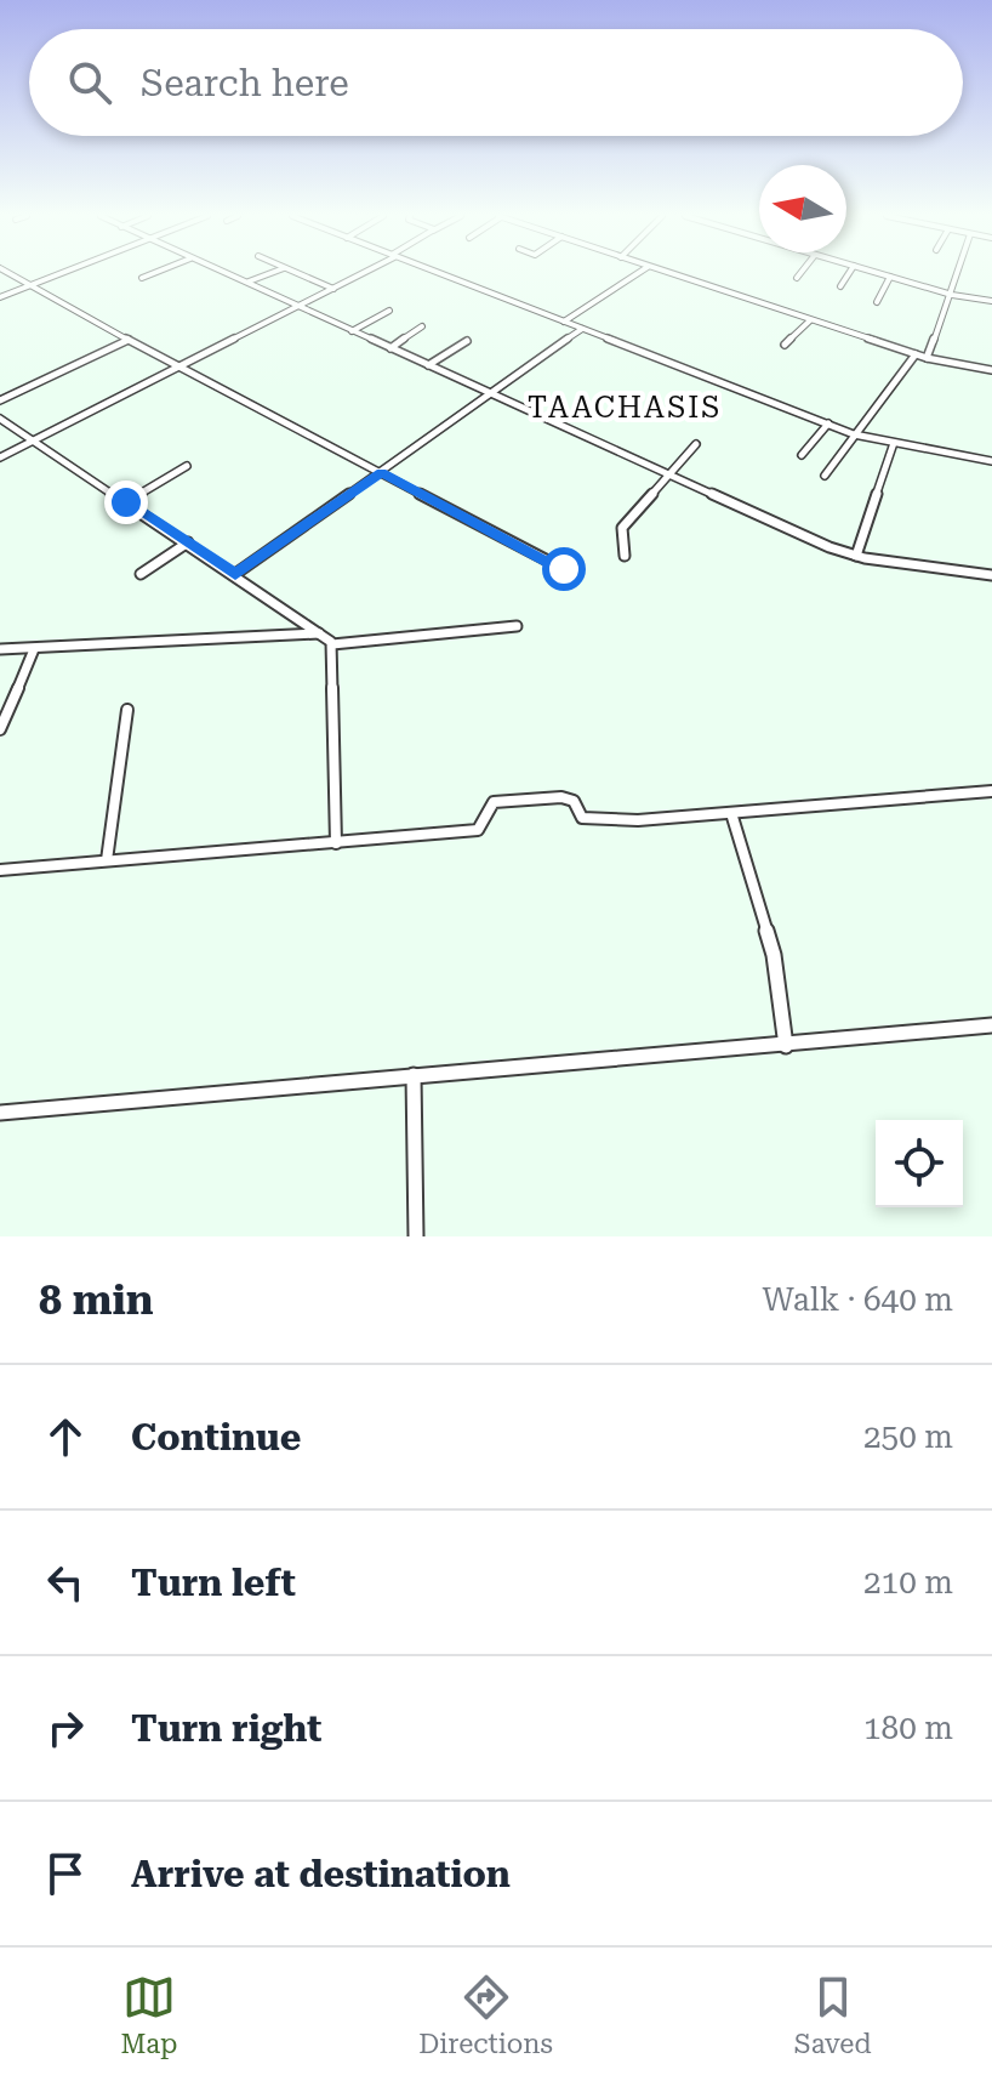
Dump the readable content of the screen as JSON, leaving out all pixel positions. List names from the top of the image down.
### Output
{
  "districts": ["TAACHASIS"],
  "north": "left",
  "page": {
    "search": "Search here",
    "heading": ["8 min", "Walk · 640 m"],
    "list": [
      ["Continue", "250 m"],
      ["Turn left", "210 m"],
      ["Turn right", "180 m"],
      "Arrive at destination"
    ],
    "nav": ["Map", "Directions", "Saved"]
  }
}
